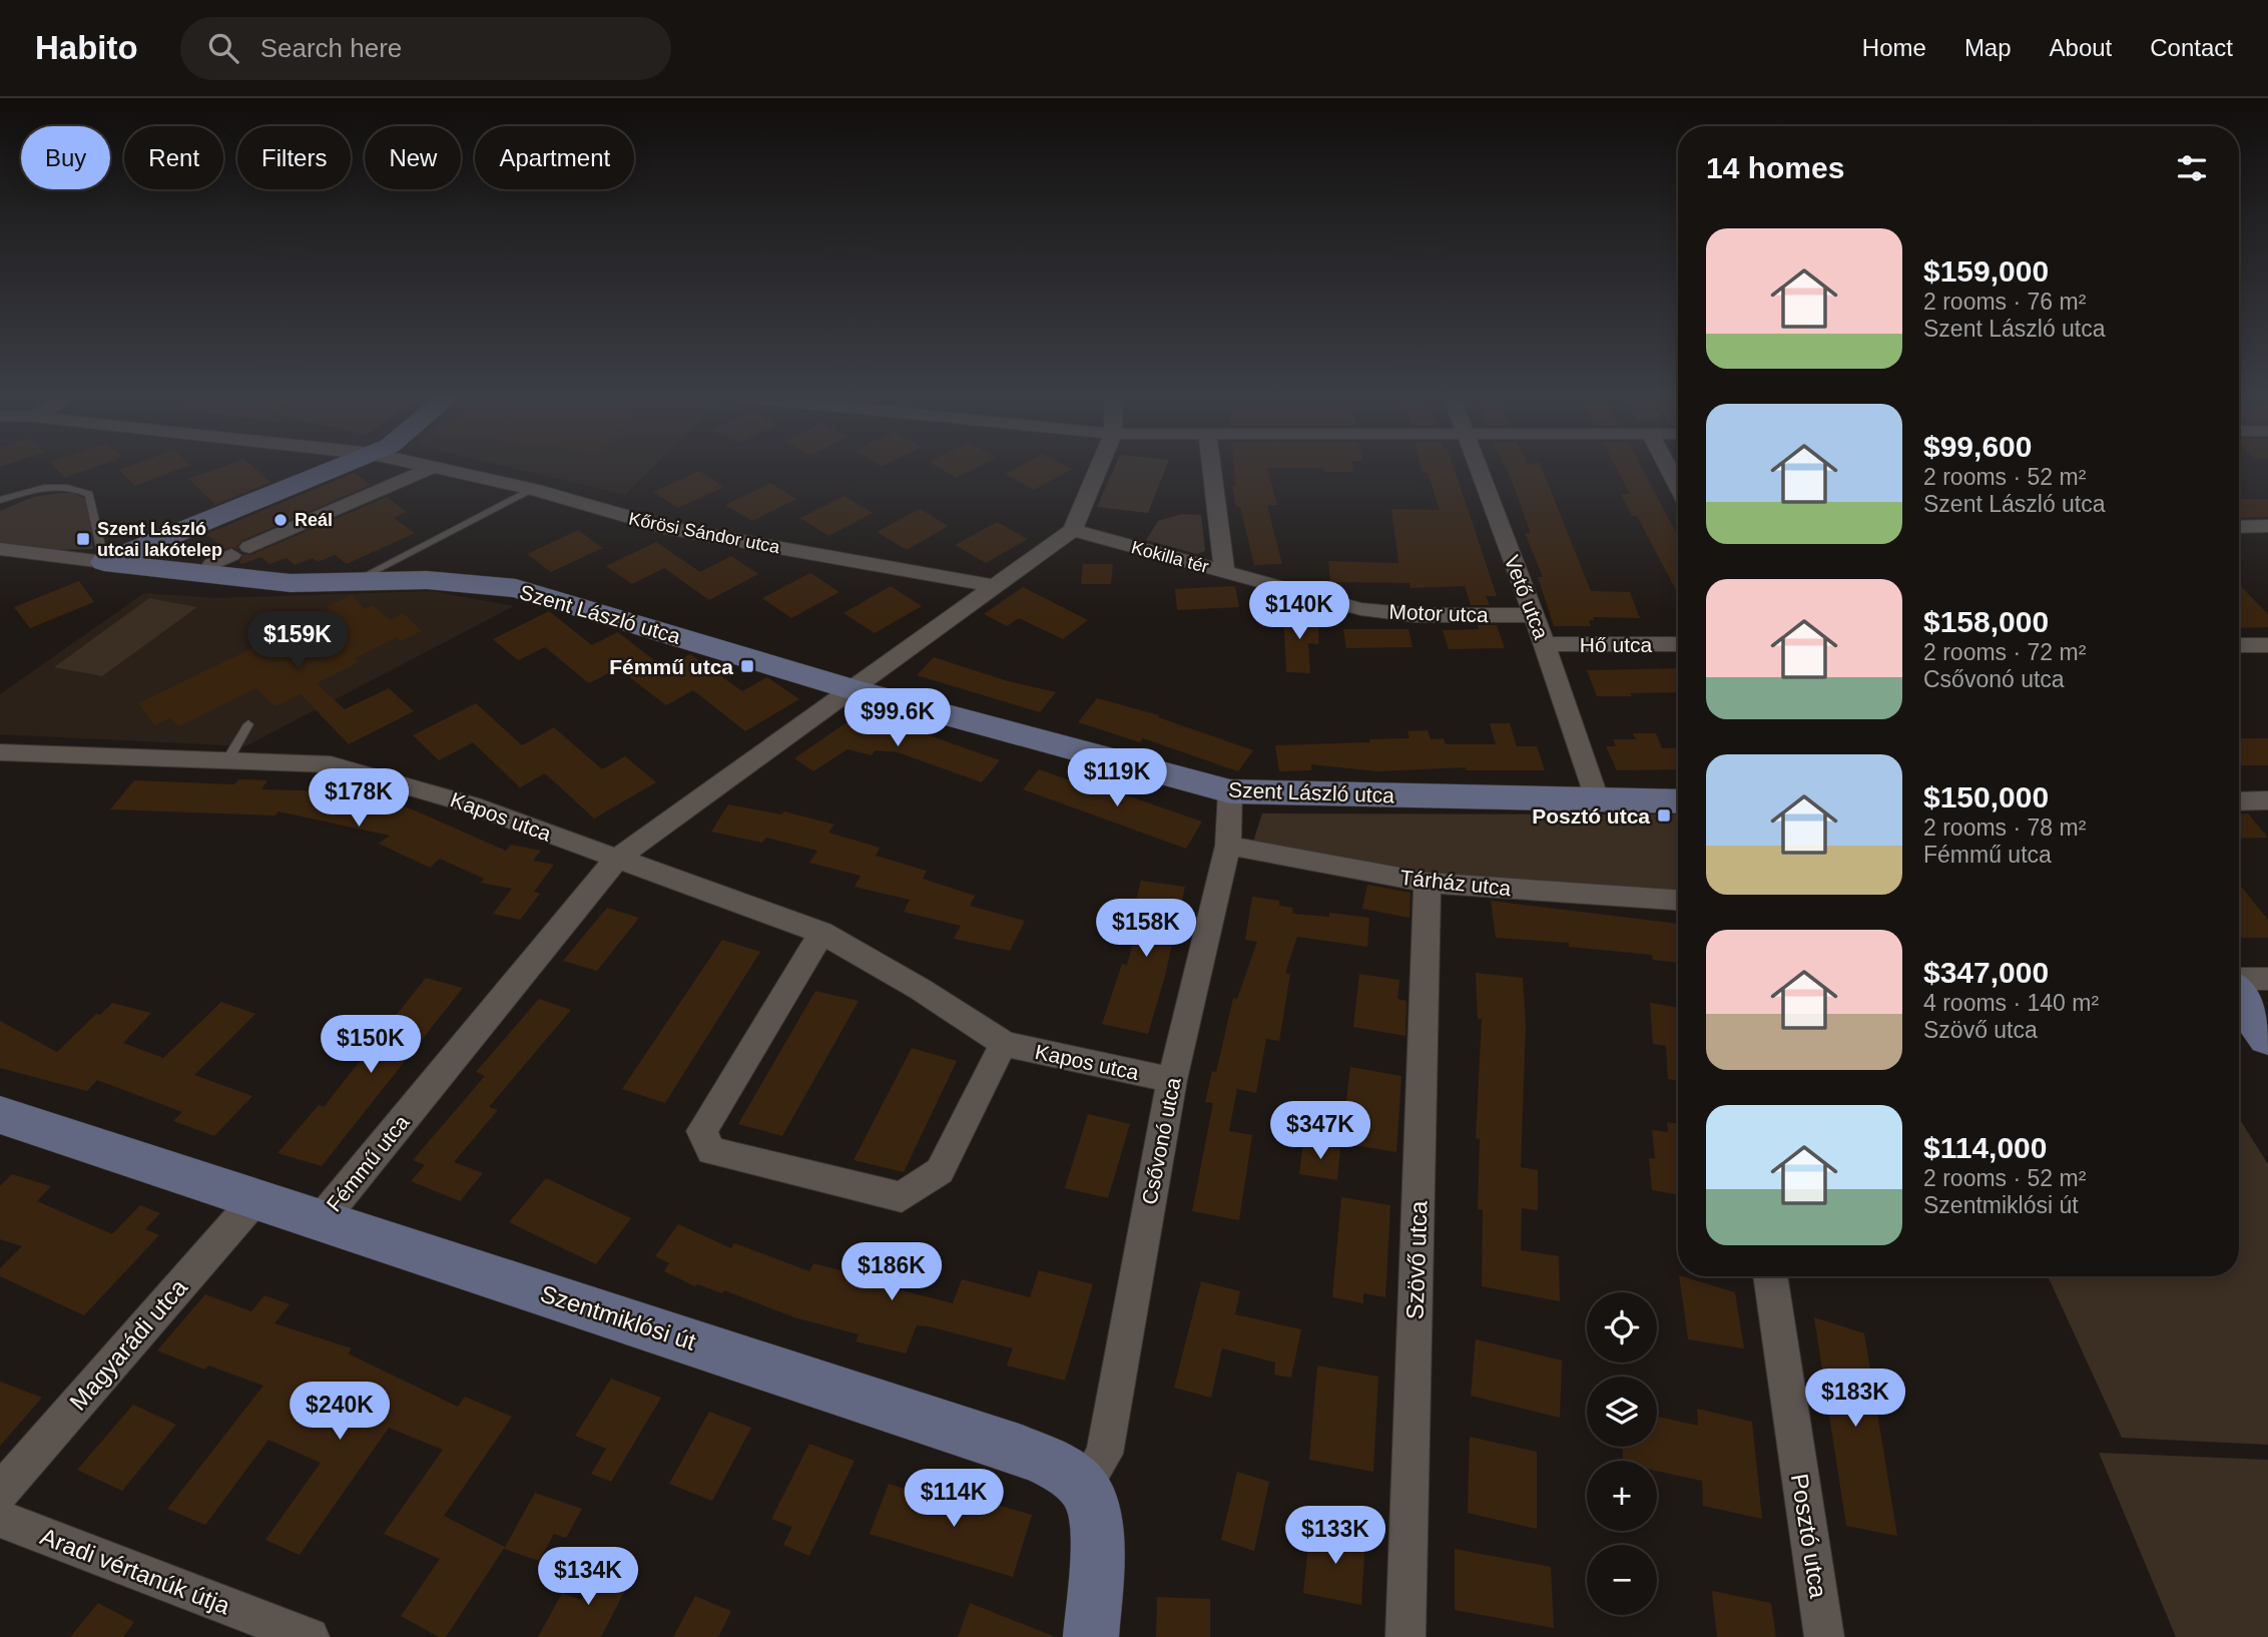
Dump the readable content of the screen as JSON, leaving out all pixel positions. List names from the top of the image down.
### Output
{
  "streets": {
    "street": [
      "Kőrösi Sándor utca",
      "Kokilla tér",
      "Vető utca",
      "Motor utca",
      "Szent László utca",
      "Hő utca",
      "Kapos utca",
      "Tárház utca",
      "Csővonó utca",
      "Fémmű utca",
      "Szövő utca",
      "Szentmiklósi út",
      "Magyarádi utca",
      "Posztó utca",
      "Aradi vértanúk útja"
    ]
  },
  "crossings": [
    ["Kőrösi Sándor utca", "Fémmű utca"],
    ["Kokilla tér", "Motor utca"],
    ["Kokilla tér", "Fémmű utca"],
    ["Vető utca", "Motor utca"],
    ["Vető utca", "Szent László utca"],
    ["Vető utca", "Hő utca"],
    ["Szent László utca", "Csővonó utca"],
    ["Szent László utca", "Fémmű utca"],
    ["Kapos utca", "Csővonó utca"],
    ["Kapos utca", "Fémmű utca"],
    ["Tárház utca", "Csővonó utca"],
    ["Tárház utca", "Szövő utca"],
    ["Csővonó utca", "Szentmiklósi út"],
    ["Fémmű utca", "Szentmiklósi út"],
    ["Szentmiklósi út", "Magyarádi utca"]
  ],
  "places": {
    "other": ["Reál"],
    "transit": ["Szent László utcai lakótelep", "Fémmű utca", "Posztó utca"]
  },
  "page": {
    "header": "Habito",
    "search": "Search here",
    "nav": [
      "Home",
      "Map",
      "About",
      "Contact"
    ],
    "chip": [
      "Buy",
      "Rent",
      "Filters",
      "New",
      "Apartment"
    ],
    "heading": "14 homes",
    "list": [
      {
        "name": "$159,000",
        "note": "2 rooms · 76 m² · Szent László utca"
      },
      {
        "name": "$99,600",
        "note": "2 rooms · 52 m² · Szent László utca"
      },
      {
        "name": "$158,000",
        "note": "2 rooms · 72 m² · Csővonó utca"
      },
      {
        "name": "$150,000",
        "note": "2 rooms · 78 m² · Fémmű utca"
      },
      {
        "name": "$347,000",
        "note": "4 rooms · 140 m² · Szövő utca"
      },
      {
        "name": "$114,000",
        "note": "2 rooms · 52 m² · Szentmiklósi út"
      }
    ],
    "price": [
      "$140K",
      "$159K",
      "$99.6K",
      "$119K",
      "$178K",
      "$158K",
      "$150K",
      "$347K",
      "$186K",
      "$183K",
      "$240K",
      "$114K",
      "$133K",
      "$134K"
    ],
    "map_buttons": ["+", "−"]
  }
}
